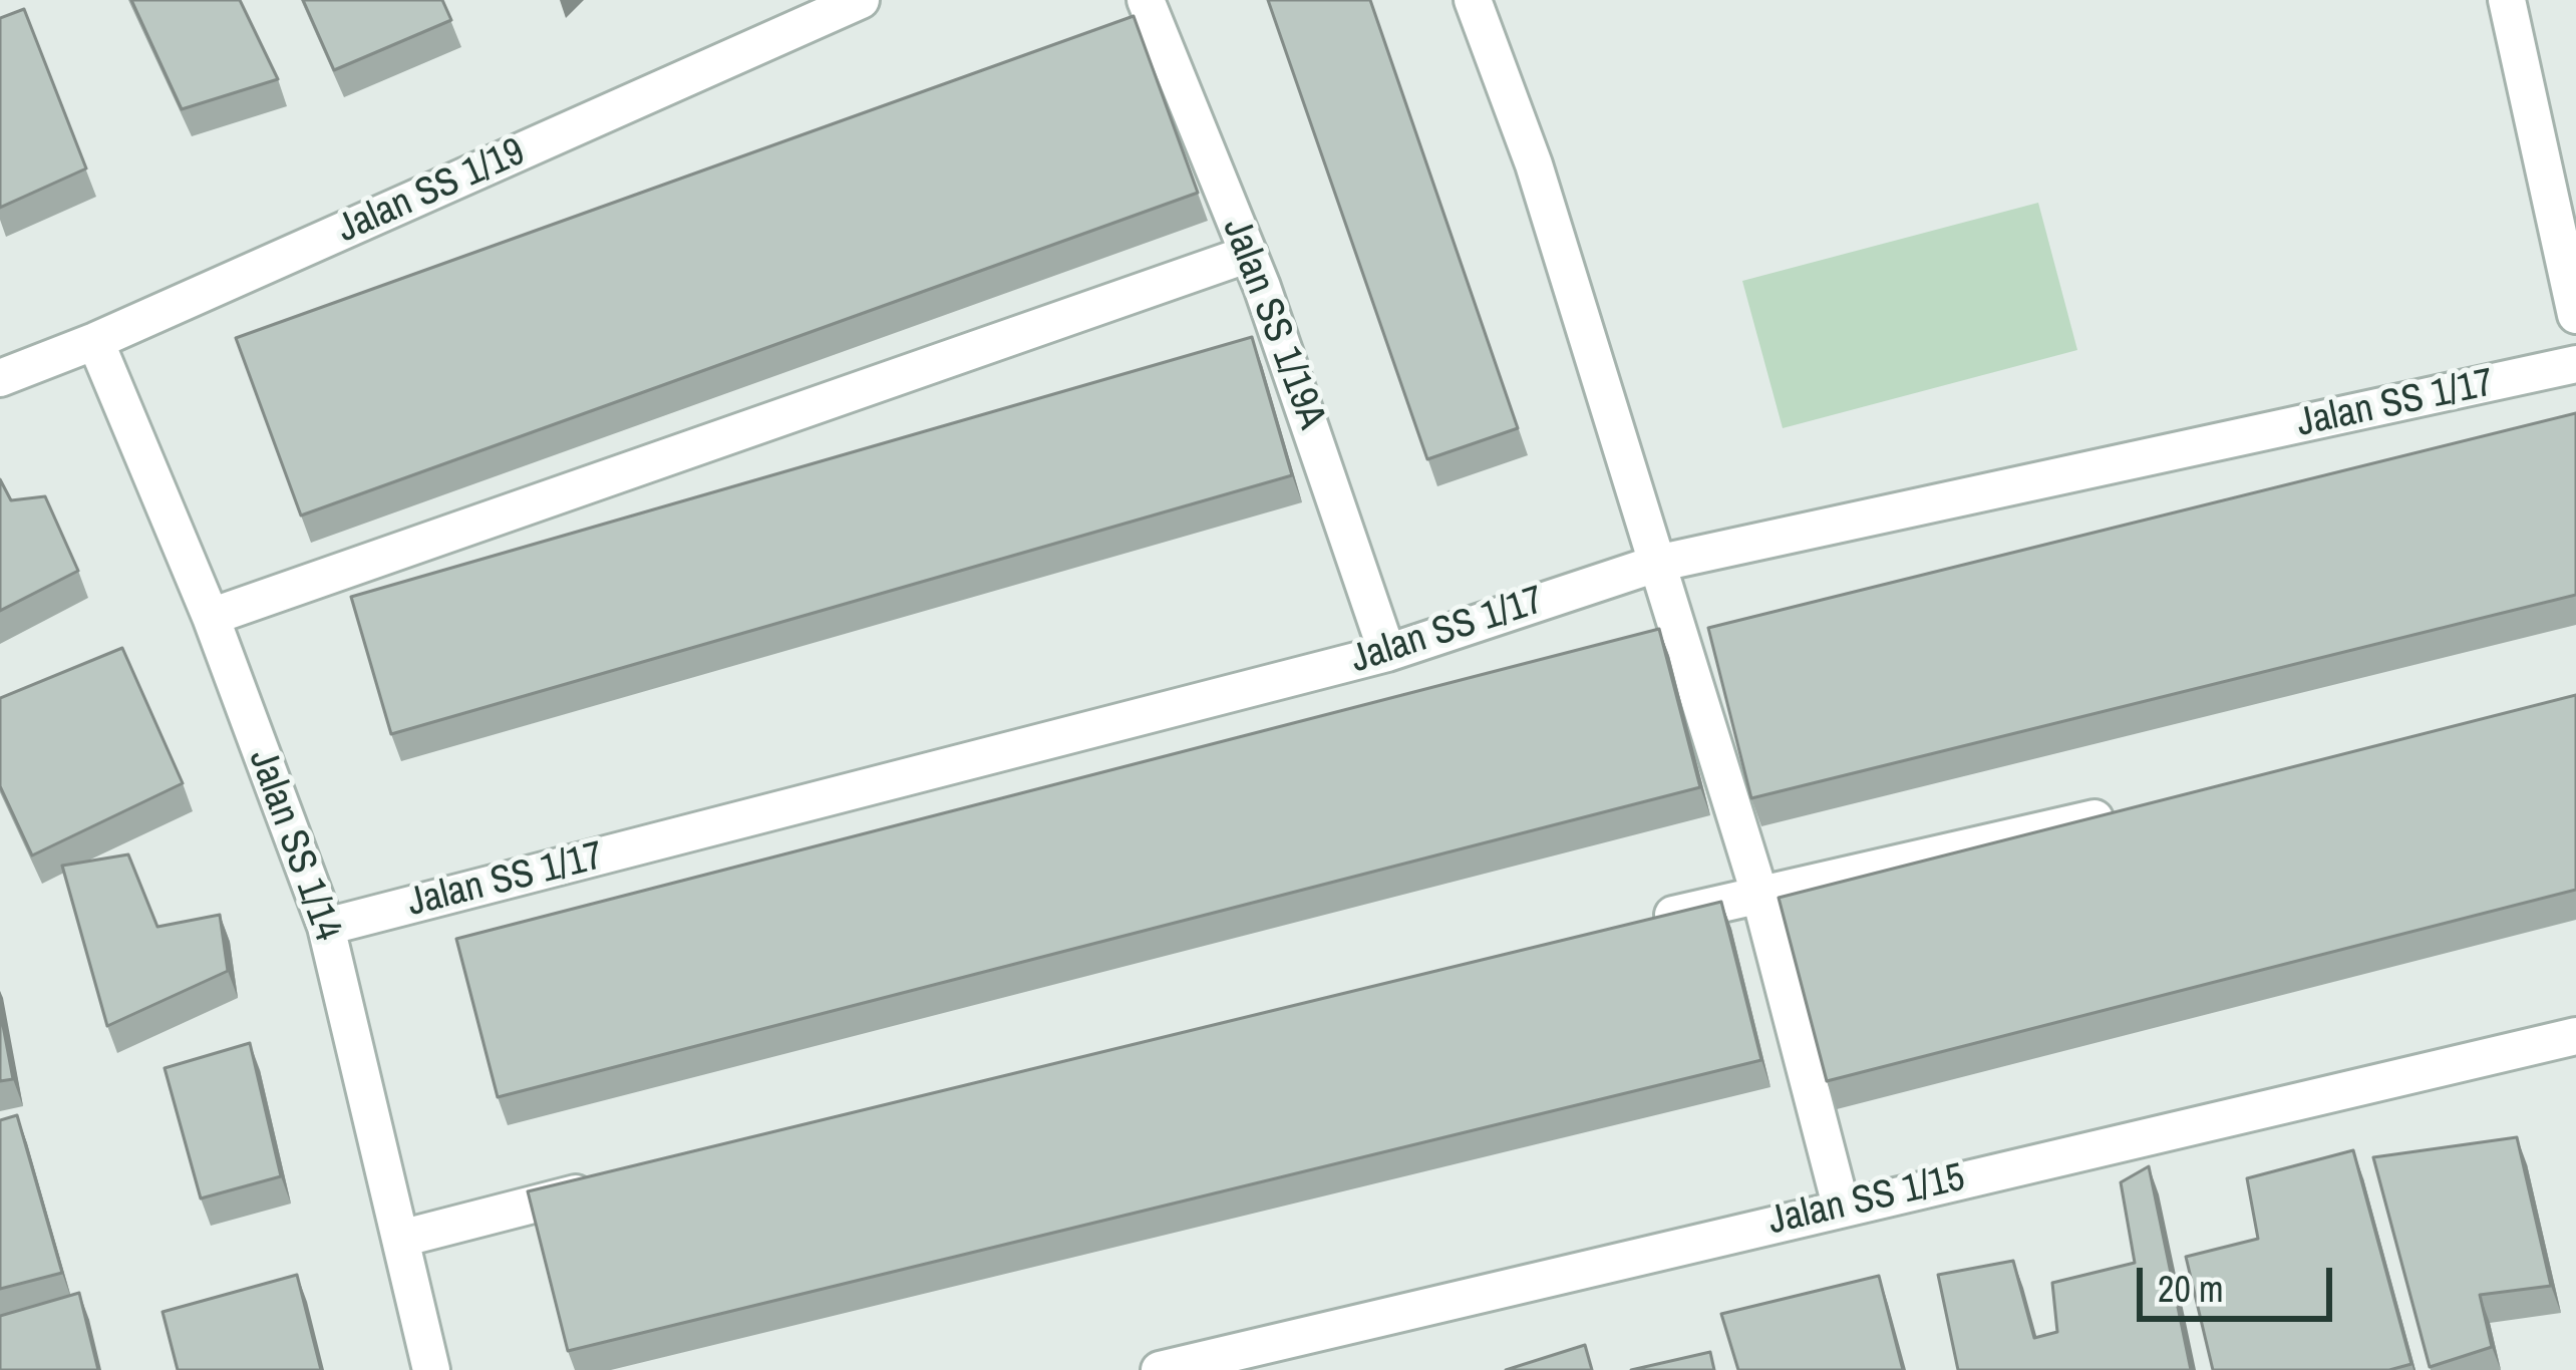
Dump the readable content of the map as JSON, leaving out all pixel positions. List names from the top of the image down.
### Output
{
  "streets": {
    "street": [
      "Jalan SS 1/19",
      "Jalan SS 1/19A",
      "Jalan SS 1/17",
      "Jalan SS 1/14",
      "Jalan SS 1/15"
    ]
  },
  "crossings": [
    ["Jalan SS 1/19", "Jalan SS 1/14"],
    ["Jalan SS 1/19A", "Jalan SS 1/17"],
    ["Jalan SS 1/17", "Jalan SS 1/14"]
  ],
  "scale_bar": "20 m"
}
